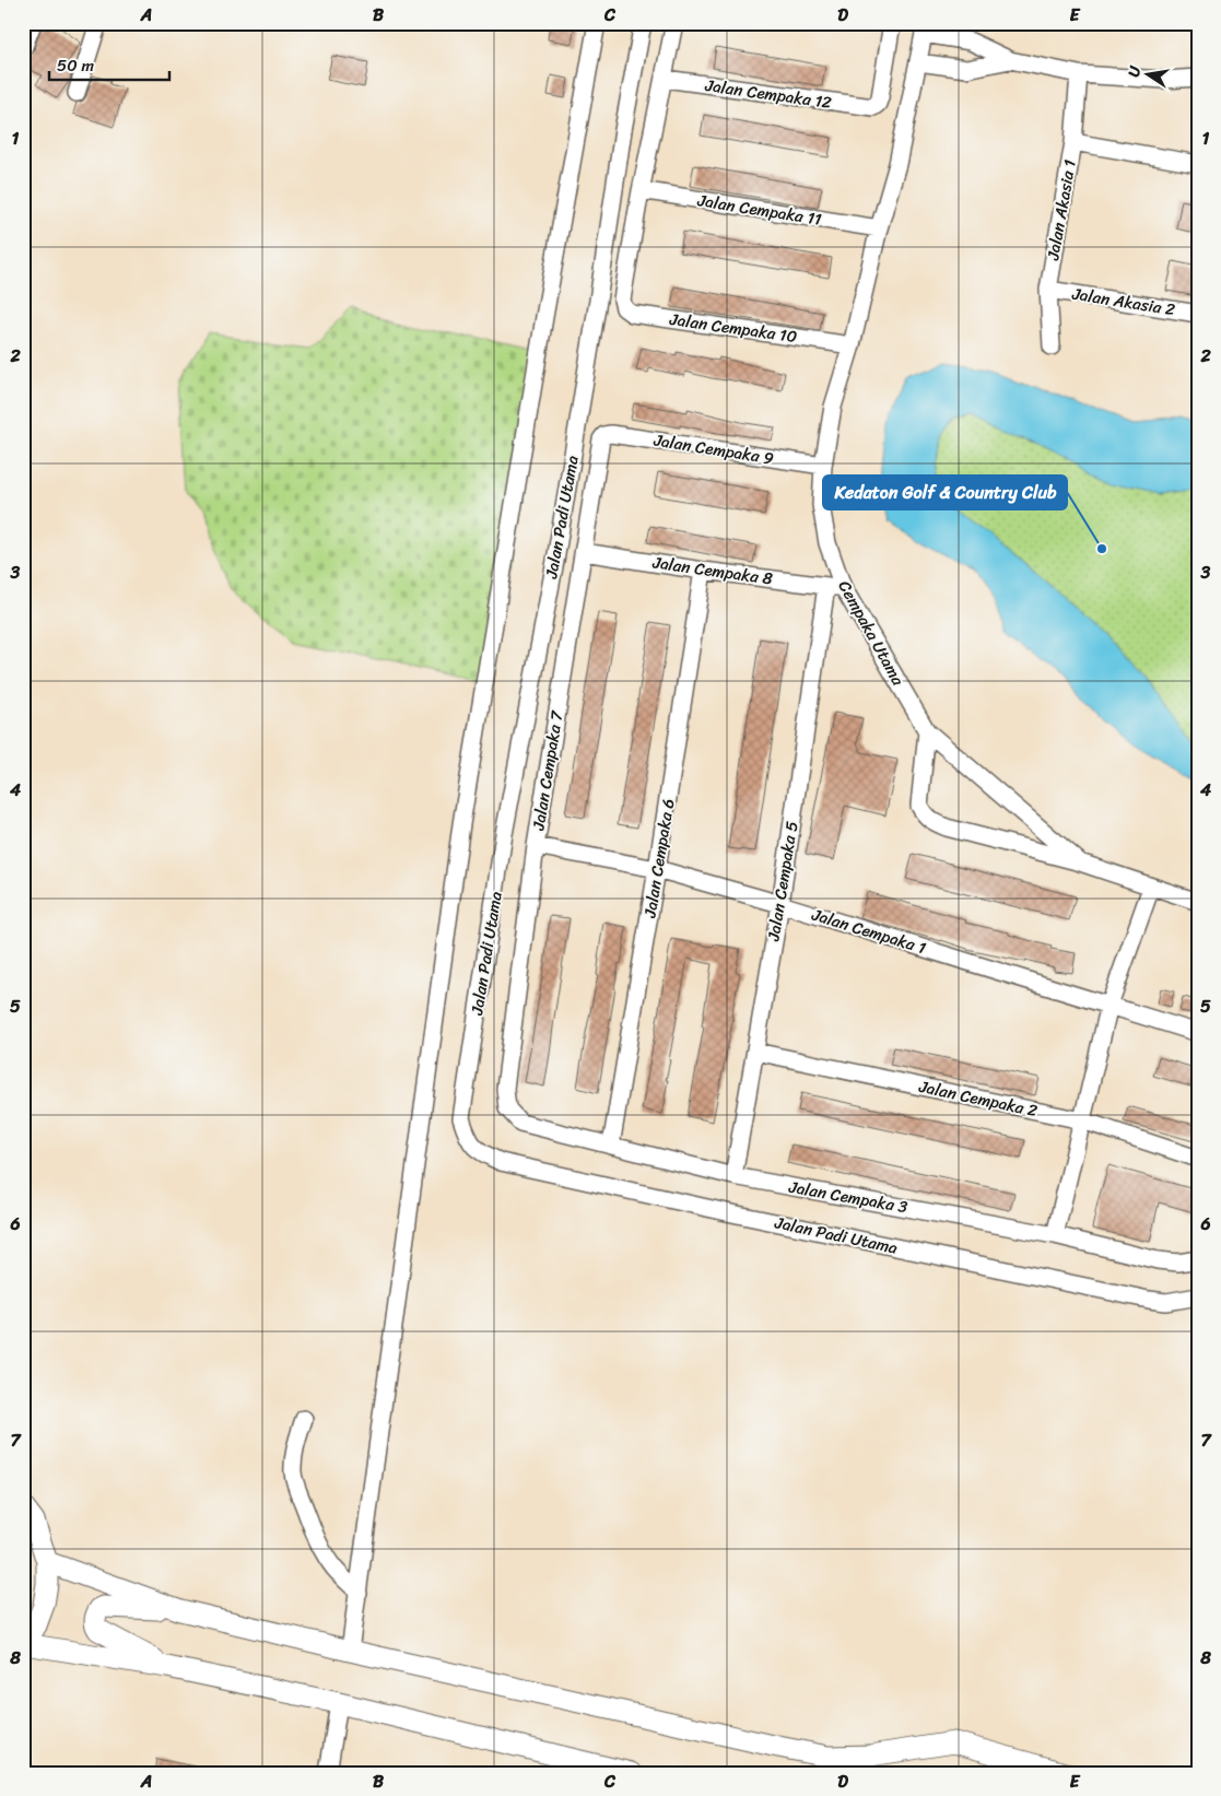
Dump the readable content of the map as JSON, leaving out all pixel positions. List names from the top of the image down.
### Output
{
  "streets": {
    "street": [
      "Jalan Cempaka 12",
      "Jalan Cempaka 11",
      "Jalan Akasia 1",
      "Jalan Akasia 2",
      "Jalan Cempaka 10",
      "Jalan Cempaka 9",
      "Jalan Padi Utama",
      "Jalan Cempaka 8",
      "Cempaka Utama",
      "Jalan Cempaka 7",
      "Jalan Cempaka 6",
      "Jalan Cempaka 5",
      "Jalan Cempaka 1",
      "Jalan Cempaka 2",
      "Jalan Cempaka 3"
    ]
  },
  "crossings": [
    ["Jalan Cempaka 11", "Jalan Cempaka 10"],
    ["Jalan Cempaka 11", "Cempaka Utama"],
    ["Jalan Akasia 1", "Jalan Akasia 2"],
    ["Jalan Cempaka 10", "Cempaka Utama"],
    ["Jalan Cempaka 9", "Cempaka Utama"],
    ["Jalan Cempaka 9", "Jalan Cempaka 7"],
    ["Jalan Cempaka 8", "Cempaka Utama"],
    ["Jalan Cempaka 8", "Jalan Cempaka 7"],
    ["Jalan Cempaka 8", "Jalan Cempaka 6"],
    ["Jalan Cempaka 8", "Jalan Cempaka 5"],
    ["Cempaka Utama", "Jalan Cempaka 5"],
    ["Jalan Cempaka 7", "Jalan Cempaka 1"],
    ["Jalan Cempaka 7", "Jalan Cempaka 3"],
    ["Jalan Cempaka 6", "Jalan Cempaka 1"],
    ["Jalan Cempaka 6", "Jalan Cempaka 3"],
    ["Jalan Cempaka 5", "Jalan Cempaka 1"],
    ["Jalan Cempaka 5", "Jalan Cempaka 2"],
    ["Jalan Cempaka 5", "Jalan Cempaka 3"]
  ],
  "places": ["Kedaton Golf & Country Club"],
  "scale_bar": "50 m",
  "north": "left",
  "grid": {
    "columns": [
      "A",
      "B",
      "C",
      "D",
      "E"
    ],
    "rows": [
      "1",
      "2",
      "3",
      "4",
      "5",
      "6",
      "7",
      "8"
    ]
  }
}
